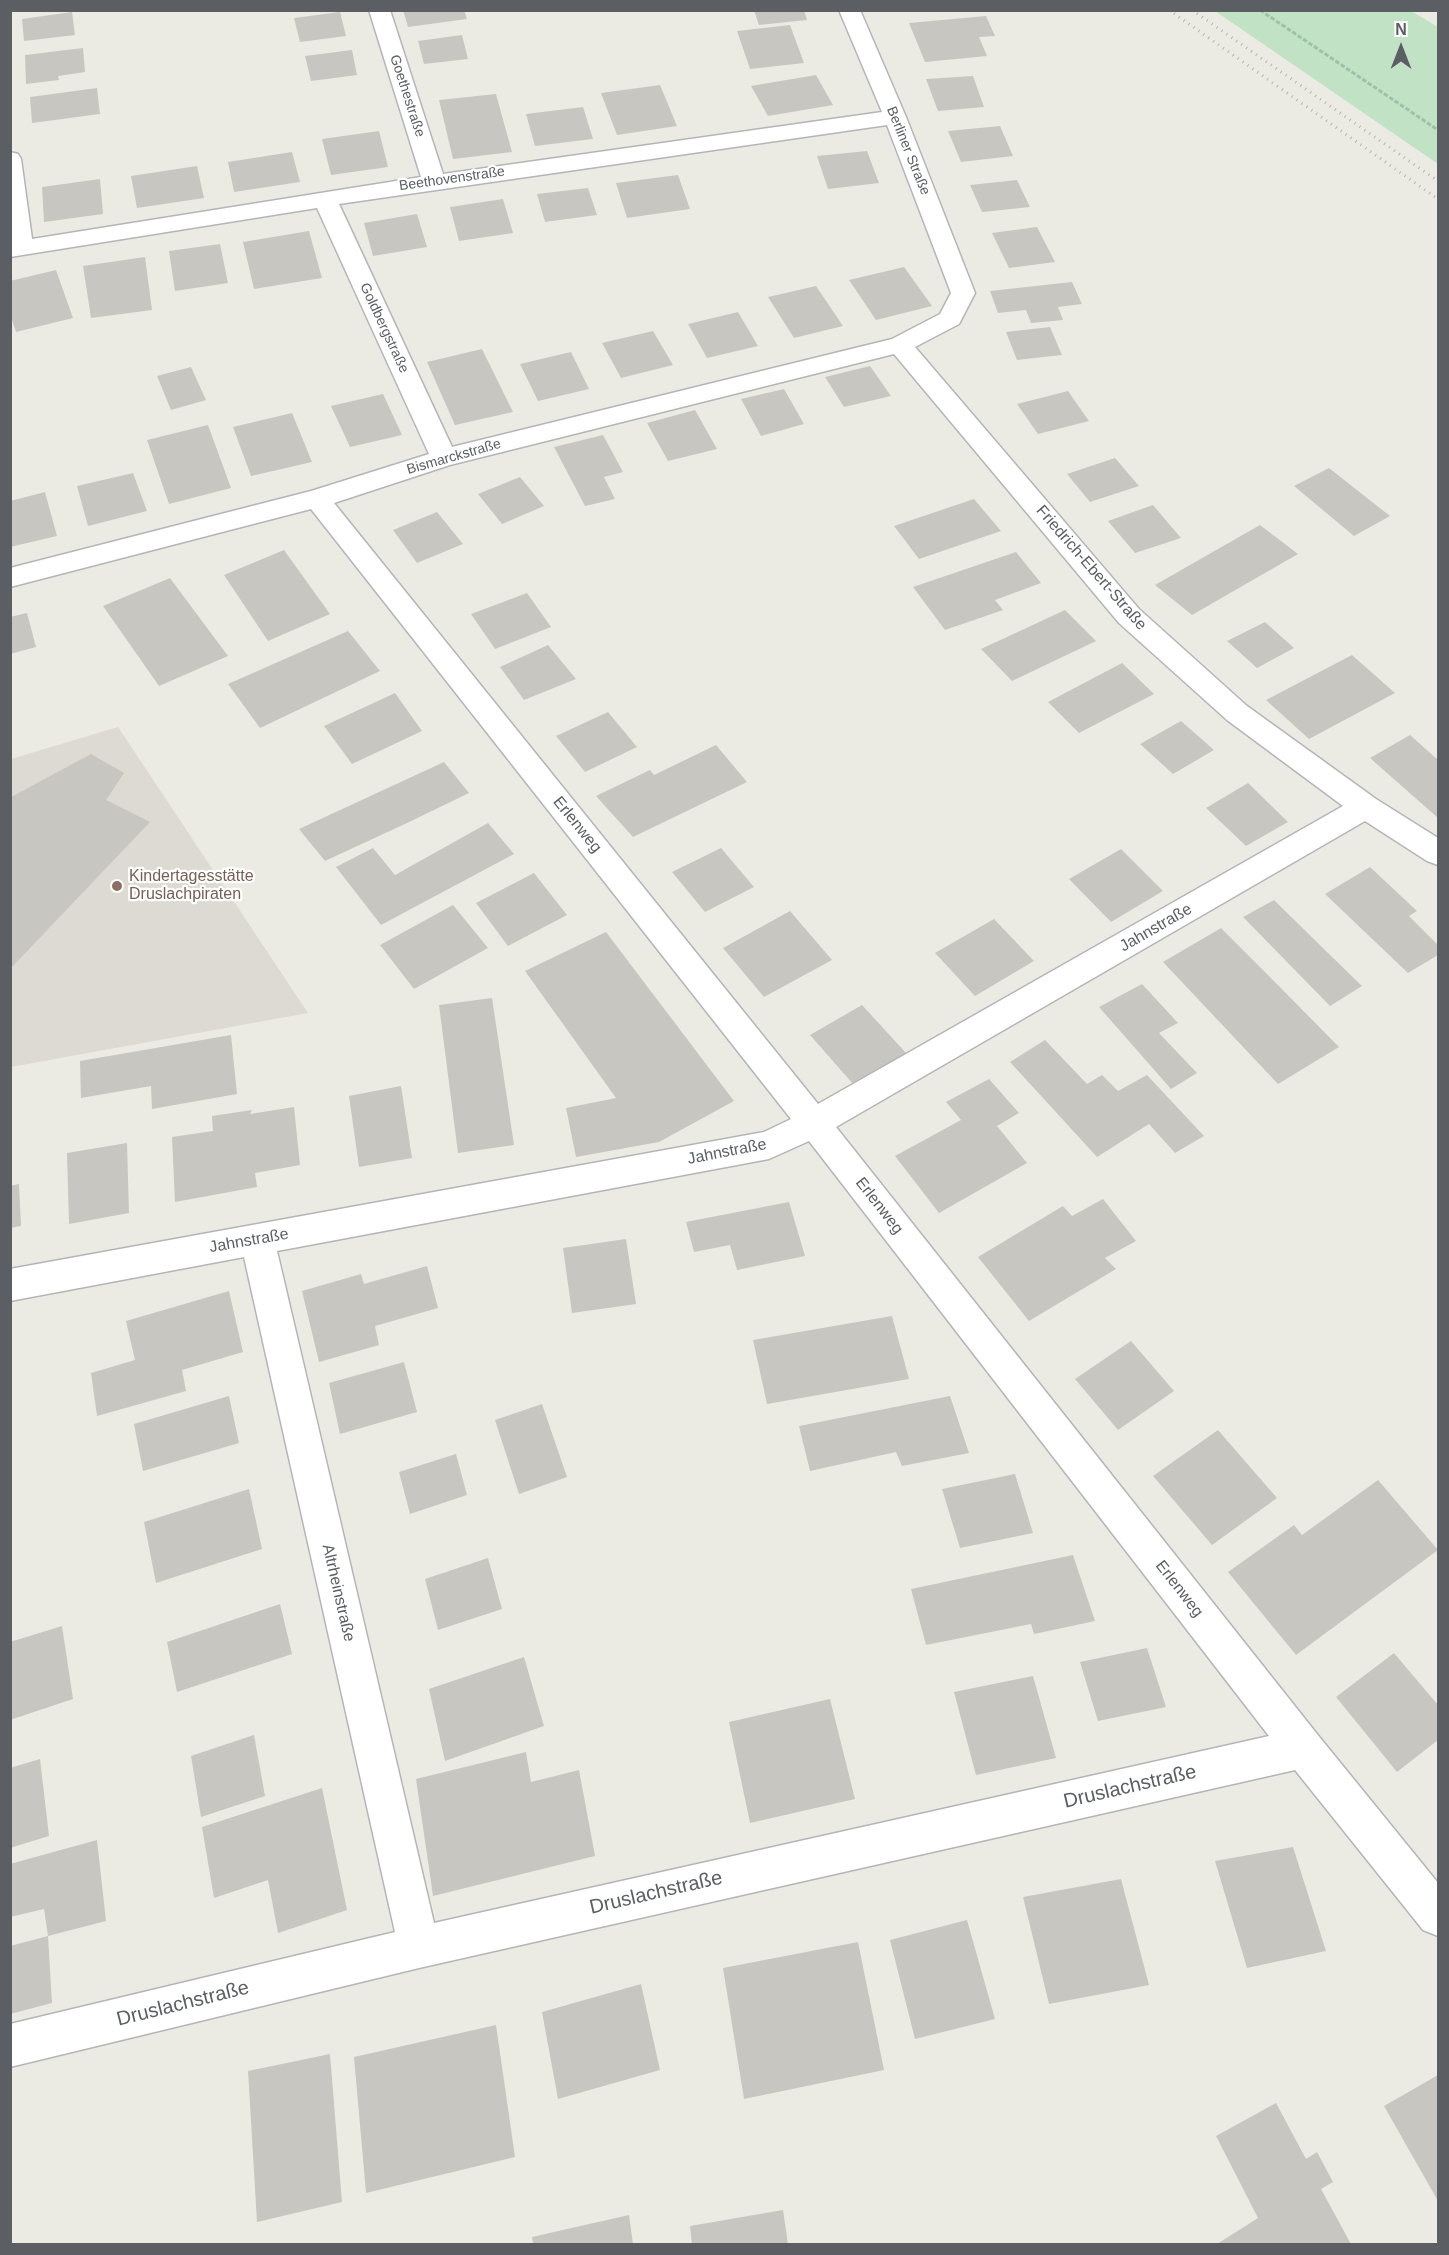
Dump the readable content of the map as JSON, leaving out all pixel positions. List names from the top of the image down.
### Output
{
  "streets": {
    "street": [
      "Goethestraße",
      "Berliner Straße",
      "Beethovenstraße",
      "Goldbergstraße",
      "Bismarckstraße",
      "Friedrich-Ebert-Straße",
      "Erlenweg",
      "Jahnstraße",
      "Altrheinstraße",
      "Druslachstraße"
    ]
  },
  "crossings": [
    ["Goethestraße", "Beethovenstraße"],
    ["Berliner Straße", "Beethovenstraße"],
    ["Berliner Straße", "Bismarckstraße"],
    ["Berliner Straße", "Friedrich-Ebert-Straße"],
    ["Beethovenstraße", "Goldbergstraße"],
    ["Goldbergstraße", "Bismarckstraße"],
    ["Bismarckstraße", "Friedrich-Ebert-Straße"],
    ["Bismarckstraße", "Erlenweg"],
    ["Friedrich-Ebert-Straße", "Jahnstraße"],
    ["Erlenweg", "Jahnstraße"],
    ["Erlenweg", "Druslachstraße"],
    ["Jahnstraße", "Altrheinstraße"],
    ["Altrheinstraße", "Druslachstraße"]
  ],
  "places": ["Kindertagesstätte Druslachpiraten"],
  "north": "top"
}
